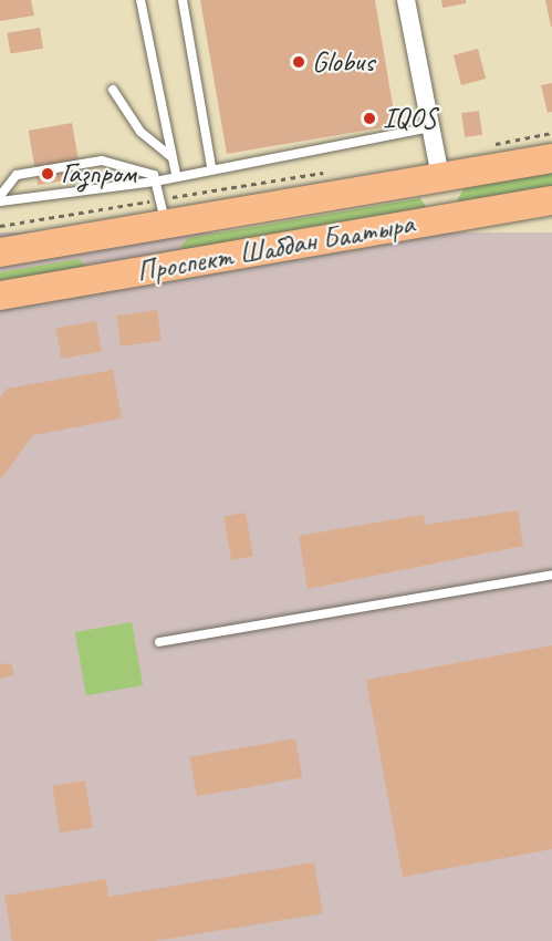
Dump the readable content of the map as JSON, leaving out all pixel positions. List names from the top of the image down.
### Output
{
  "streets": {
    "main road": ["Проспект Шабдан Баатыра"]
  },
  "places": ["Globus", "IQOS", "Газпром"]
}
